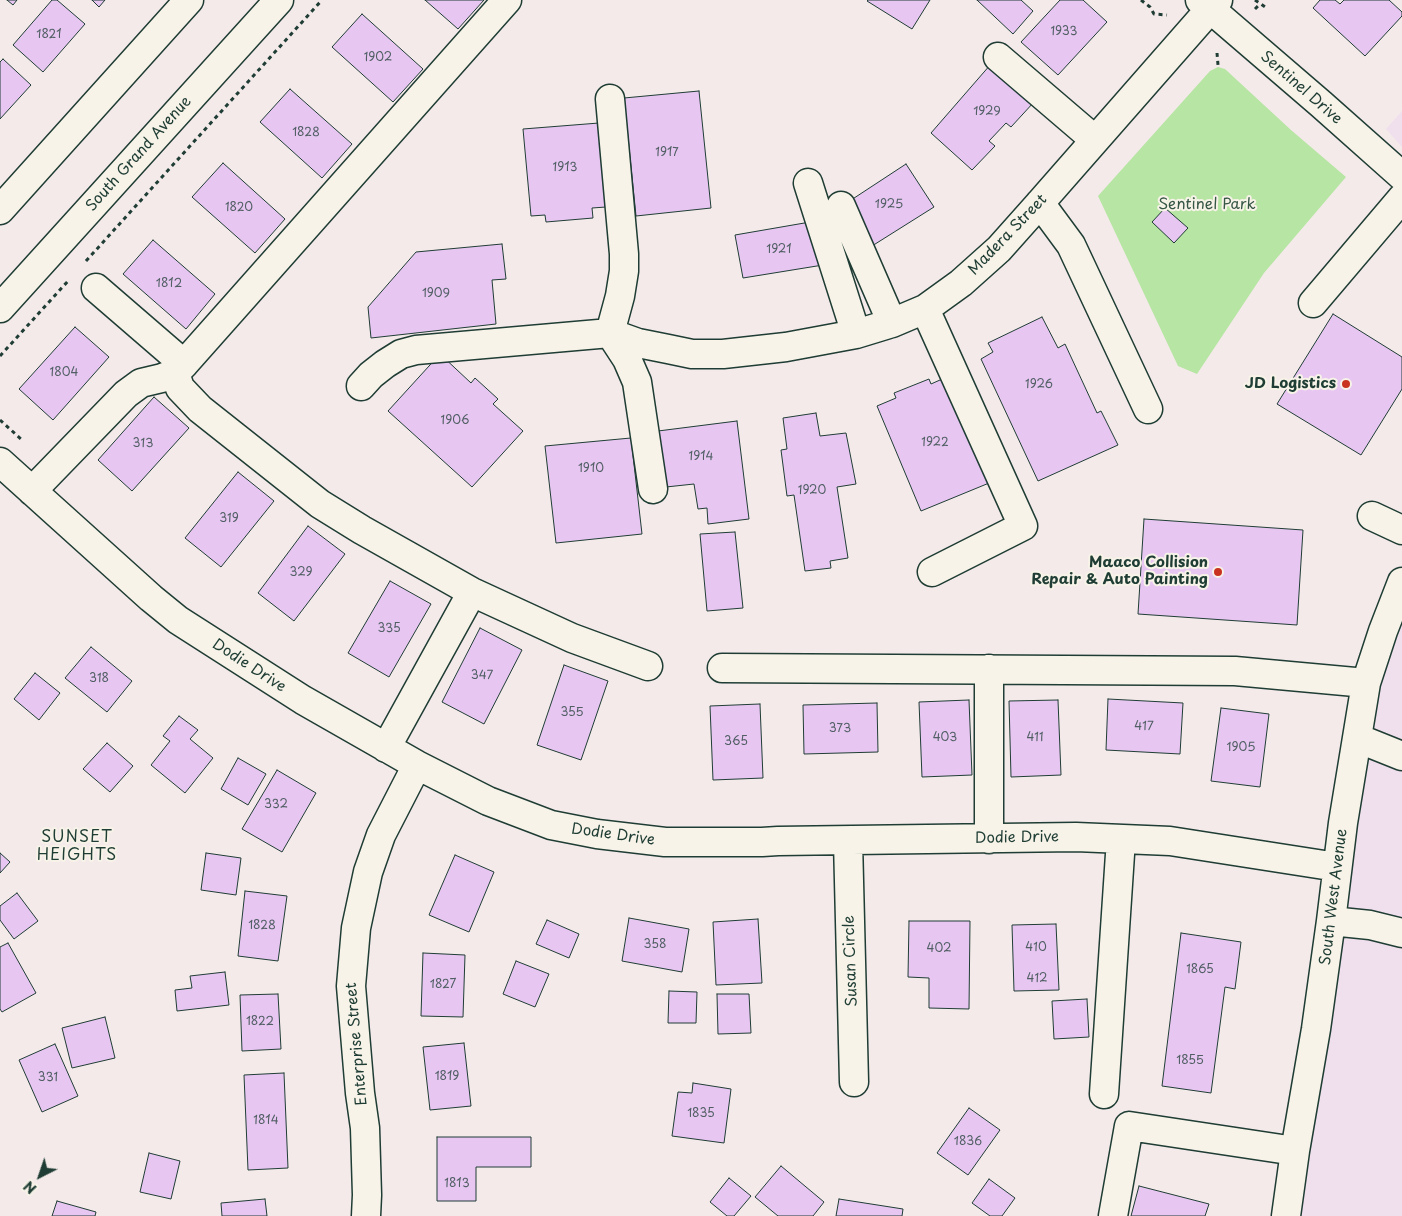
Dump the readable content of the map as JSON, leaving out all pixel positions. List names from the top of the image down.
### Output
{
  "streets": {
    "street": [
      "Sentinel Drive",
      "South Grand Avenue",
      "Madera Street",
      "Dodie Drive",
      "South West Avenue",
      "Susan Circle",
      "Enterprise Street"
    ]
  },
  "crossings": [
    ["Sentinel Drive", "Madera Street"],
    ["Dodie Drive", "South West Avenue"],
    ["Dodie Drive", "Susan Circle"],
    ["Dodie Drive", "Enterprise Street"]
  ],
  "districts": ["SUNSET HEIGHTS"],
  "parks": ["Sentinel Park"],
  "places": ["JD Logistics", "Maaco Collision Repair & Auto Painting"],
  "house_numbers": [
    "1933",
    "1821",
    "1902",
    "1929",
    "1828",
    "1917",
    "1913",
    "1925",
    "1820",
    "1921",
    "1812",
    "1909",
    "1804",
    "1926",
    "1906",
    "1922",
    "313",
    "1914",
    "1910",
    "1920",
    "319",
    "329",
    "335",
    "347",
    "318",
    "355",
    "417",
    "373",
    "403",
    "411",
    "365",
    "1905",
    "332",
    "1828",
    "358",
    "410",
    "402",
    "1865",
    "412",
    "1827",
    "1822",
    "1855",
    "1819",
    "331",
    "1835",
    "1814",
    "1836",
    "1813"
  ],
  "north": "bottom left"
}
